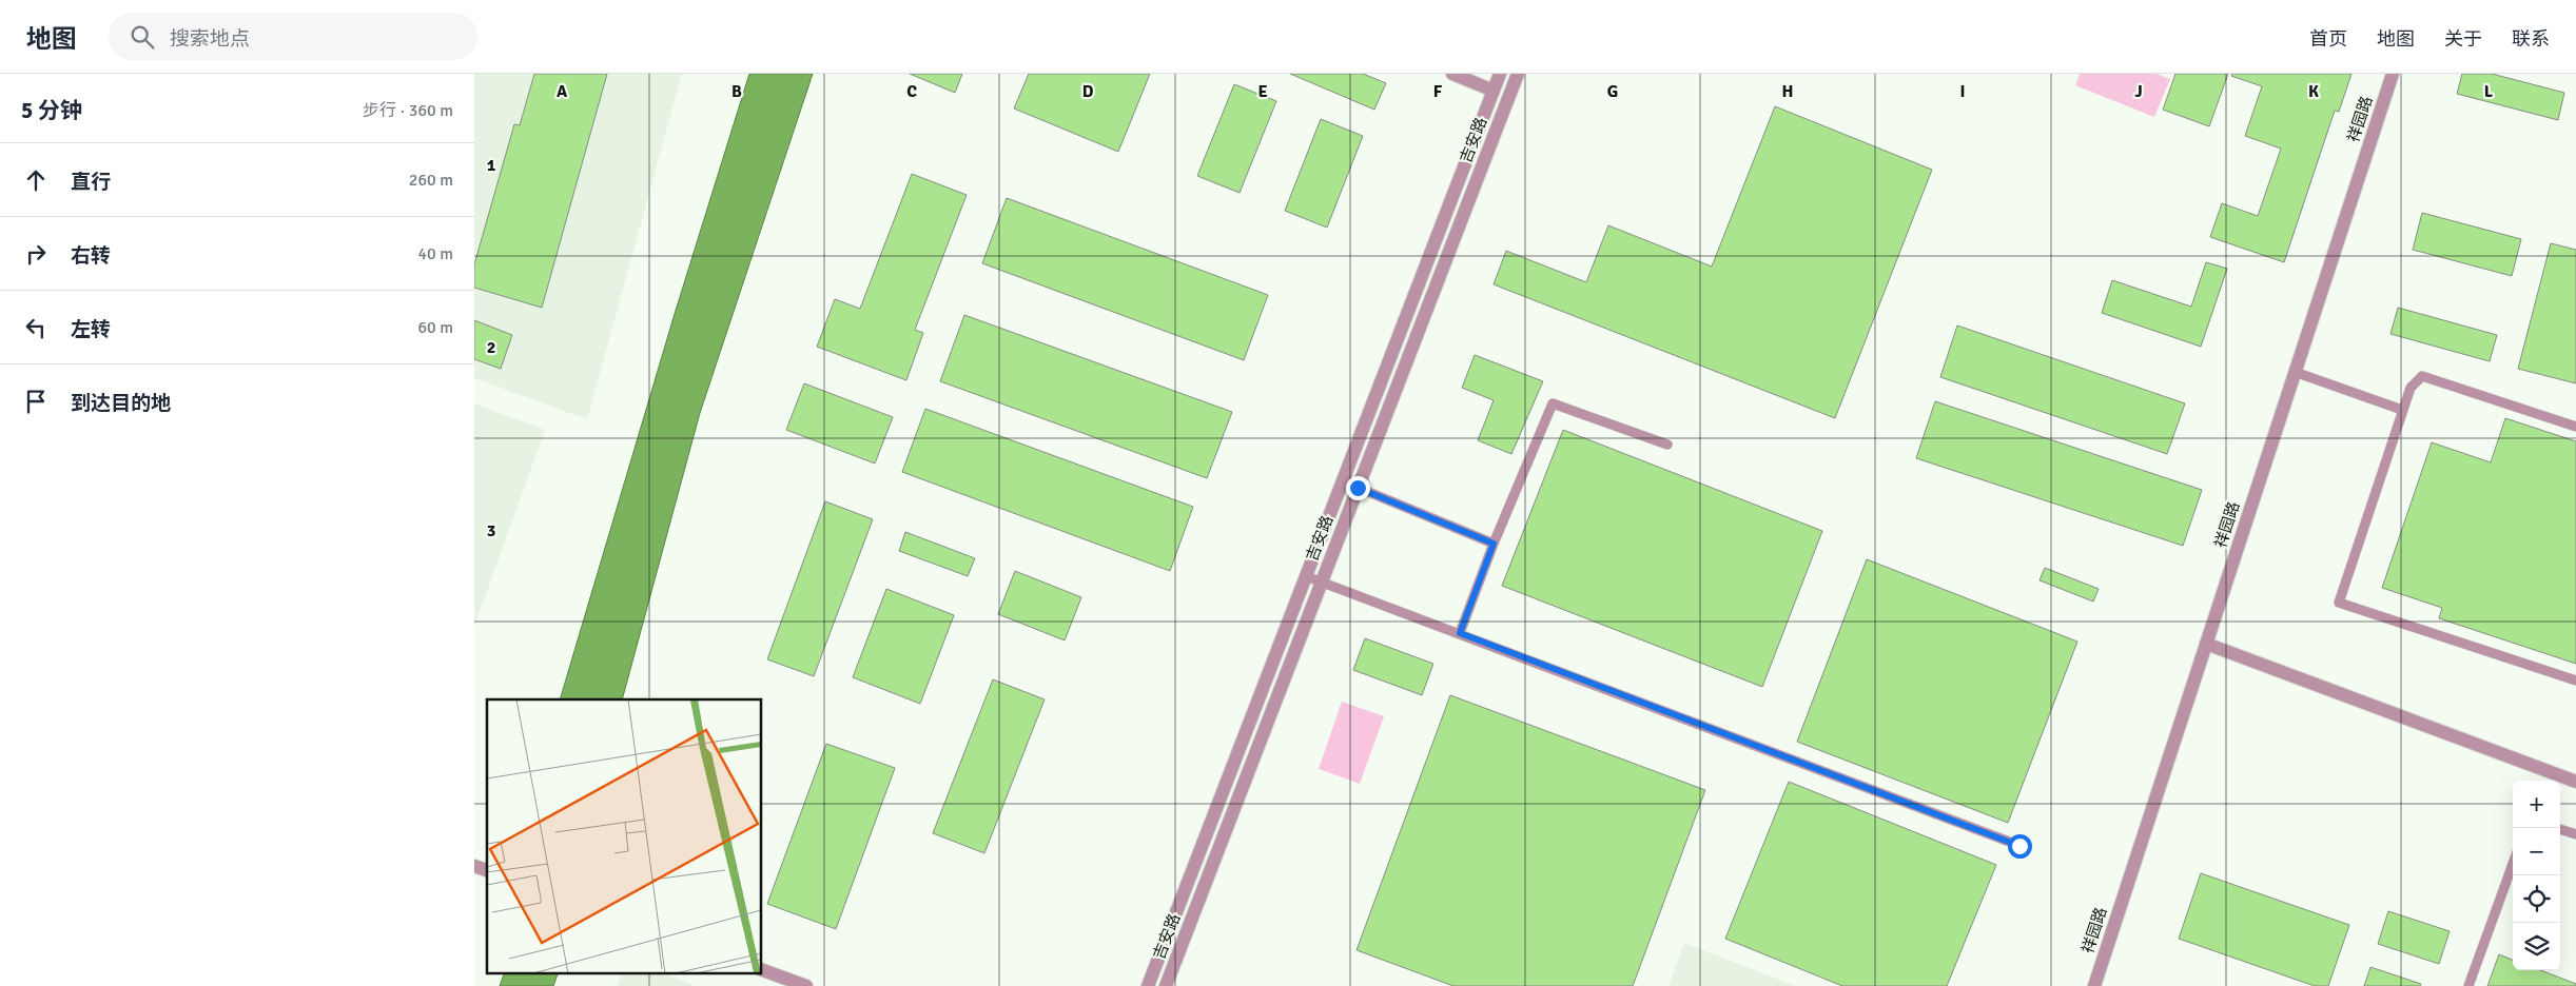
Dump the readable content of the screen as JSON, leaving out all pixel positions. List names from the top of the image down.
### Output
{
  "streets": {
    "street": ["祥园路", "吉安路"]
  },
  "page": {
    "header": "地图",
    "search": "搜索地点",
    "nav": [
      "首页",
      "地图",
      "关于",
      "联系"
    ],
    "heading": ["5 分钟", "步行 · 360 m"],
    "list": [
      ["直行", "260 m"],
      ["右转", "40 m"],
      ["左转", "60 m"],
      "到达目的地"
    ],
    "map_buttons": ["+", "−"]
  },
  "grid": {
    "columns": [
      "A",
      "B",
      "C",
      "D",
      "E",
      "F",
      "G",
      "H",
      "I",
      "J",
      "K",
      "L"
    ],
    "rows": ["1", "2", "3"]
  }
}
